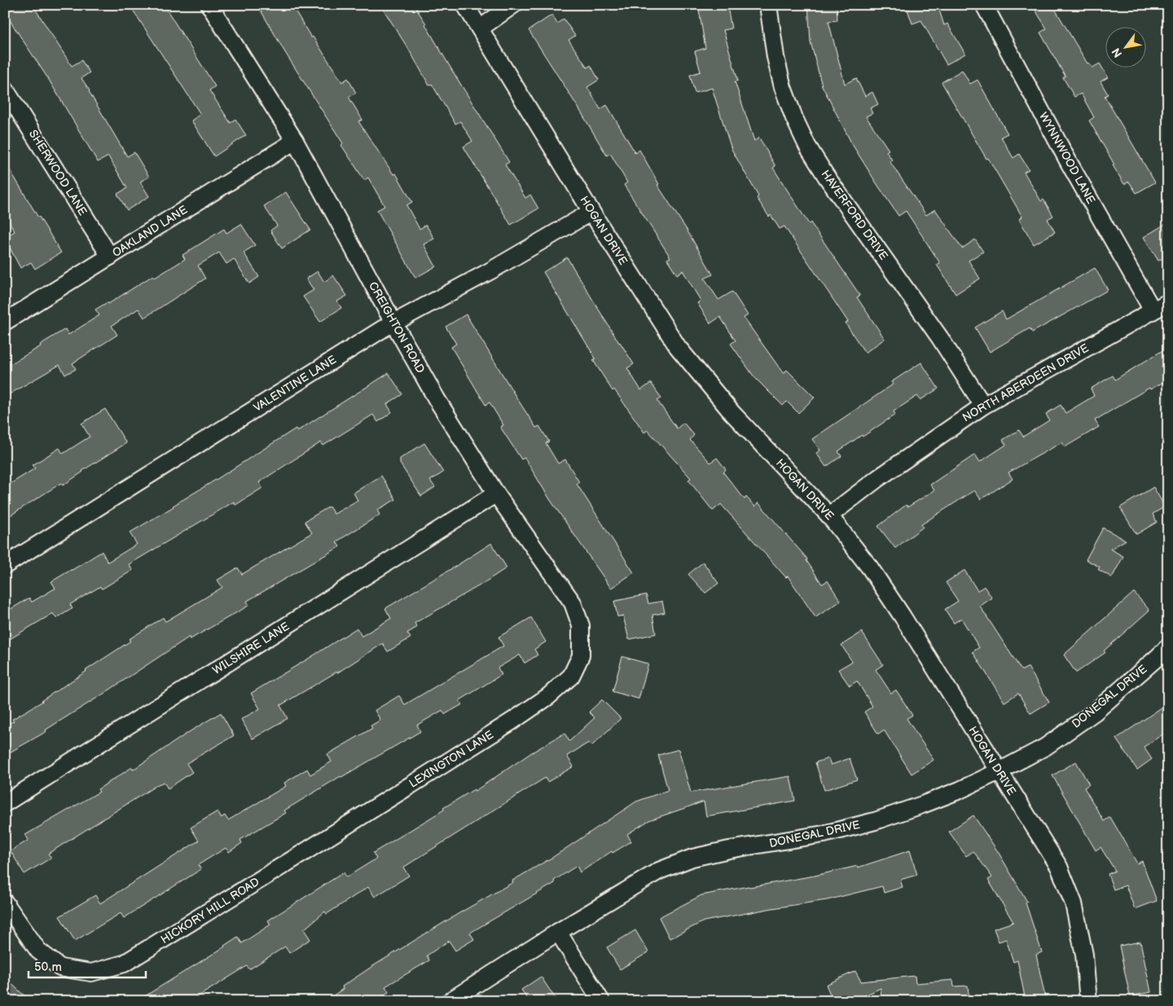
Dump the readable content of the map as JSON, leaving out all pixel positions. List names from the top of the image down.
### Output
{
  "streets": {
    "street": [
      "WYNNWOOD LANE",
      "SHERWOOD LANE",
      "HAVERFORD DRIVE",
      "HOGAN DRIVE",
      "OAKLAND LANE",
      "CREIGHTON ROAD",
      "NORTH ABERDEEN DRIVE",
      "VALENTINE LANE",
      "WILSHIRE LANE",
      "DONEGAL DRIVE",
      "LEXINGTON LANE",
      "HICKORY HILL ROAD"
    ]
  },
  "crossings": [
    ["WYNNWOOD LANE", "NORTH ABERDEEN DRIVE"],
    ["SHERWOOD LANE", "OAKLAND LANE"],
    ["HAVERFORD DRIVE", "NORTH ABERDEEN DRIVE"],
    ["HOGAN DRIVE", "NORTH ABERDEEN DRIVE"],
    ["HOGAN DRIVE", "VALENTINE LANE"],
    ["HOGAN DRIVE", "DONEGAL DRIVE"],
    ["OAKLAND LANE", "CREIGHTON ROAD"],
    ["CREIGHTON ROAD", "VALENTINE LANE"],
    ["CREIGHTON ROAD", "WILSHIRE LANE"],
    ["CREIGHTON ROAD", "LEXINGTON LANE"],
    ["LEXINGTON LANE", "HICKORY HILL ROAD"]
  ],
  "scale_bar": "50 m",
  "north": "bottom left"
}
